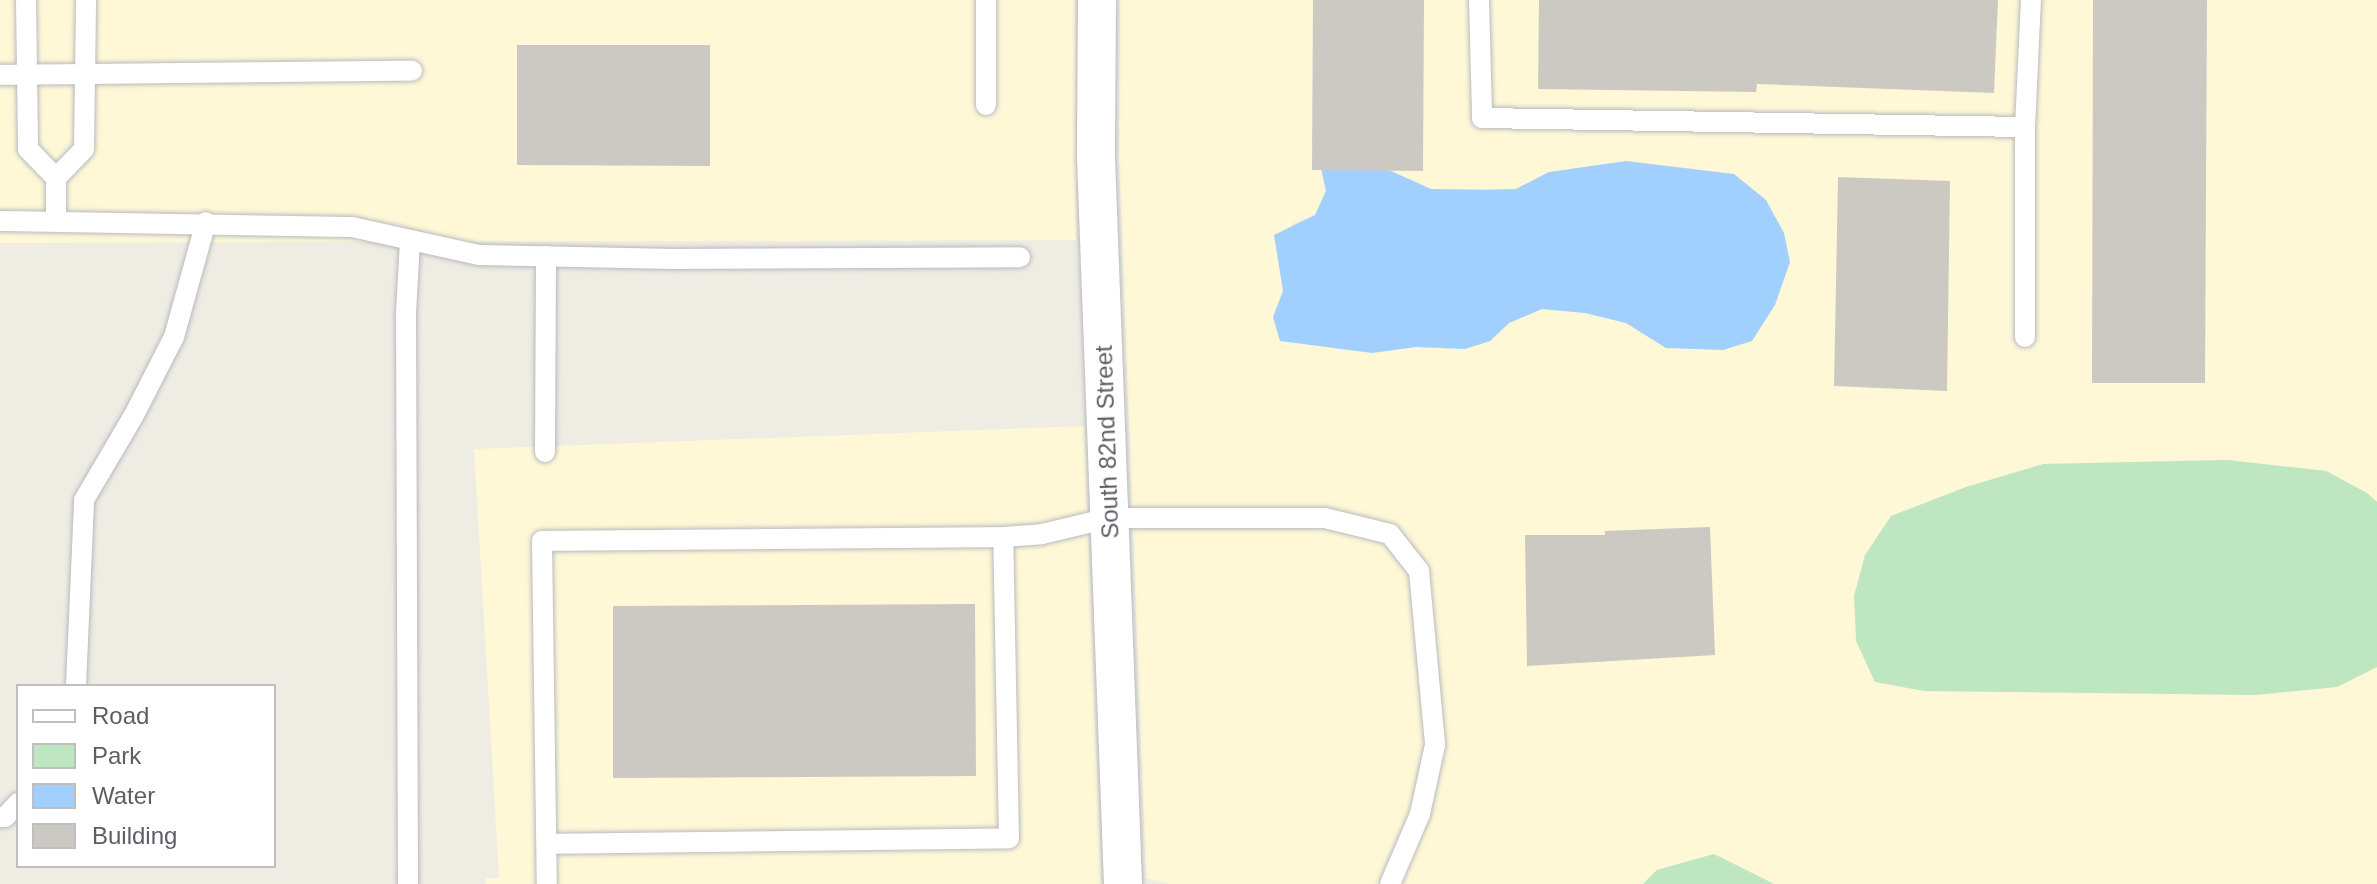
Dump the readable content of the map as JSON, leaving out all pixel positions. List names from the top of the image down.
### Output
{
  "streets": {
    "street": ["South 82nd Street"]
  },
  "legend": [
    "Road",
    "Park",
    "Water",
    "Building"
  ]
}
